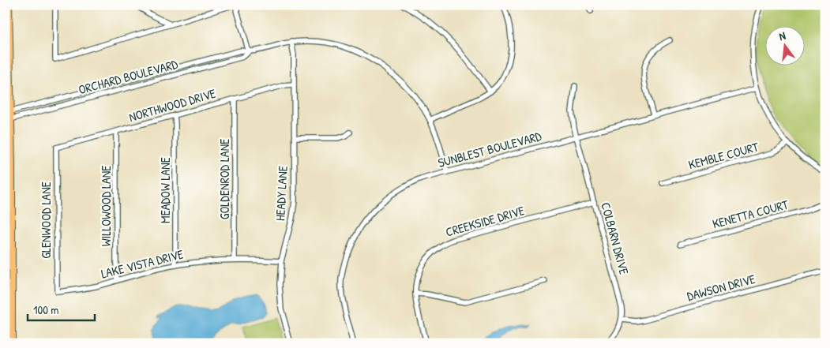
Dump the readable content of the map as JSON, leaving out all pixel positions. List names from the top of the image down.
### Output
{
  "streets": {
    "street": [
      "ORCHARD BOULEVARD",
      "NORTHWOOD DRIVE",
      "SUNBLEST BOULEVARD",
      "KEMBLE COURT",
      "GOLDENROD LANE",
      "MEADOW LANE",
      "HEADY LANE",
      "WILLOWOOD LANE",
      "KENETTA COURT",
      "GLENWOOD LANE",
      "CREEKSIDE DRIVE",
      "COLBARN DRIVE",
      "LAKE VISTA DRIVE",
      "DAWSON DRIVE"
    ]
  },
  "crossings": [
    ["ORCHARD BOULEVARD", "SUNBLEST BOULEVARD"],
    ["ORCHARD BOULEVARD", "HEADY LANE"],
    ["NORTHWOOD DRIVE", "GOLDENROD LANE"],
    ["NORTHWOOD DRIVE", "MEADOW LANE"],
    ["NORTHWOOD DRIVE", "HEADY LANE"],
    ["NORTHWOOD DRIVE", "WILLOWOOD LANE"],
    ["NORTHWOOD DRIVE", "GLENWOOD LANE"],
    ["SUNBLEST BOULEVARD", "COLBARN DRIVE"],
    ["GOLDENROD LANE", "LAKE VISTA DRIVE"],
    ["MEADOW LANE", "LAKE VISTA DRIVE"],
    ["HEADY LANE", "LAKE VISTA DRIVE"],
    ["WILLOWOOD LANE", "LAKE VISTA DRIVE"],
    ["GLENWOOD LANE", "LAKE VISTA DRIVE"],
    ["CREEKSIDE DRIVE", "COLBARN DRIVE"],
    ["COLBARN DRIVE", "DAWSON DRIVE"]
  ],
  "scale_bar": "100 m",
  "north": "top"
}
